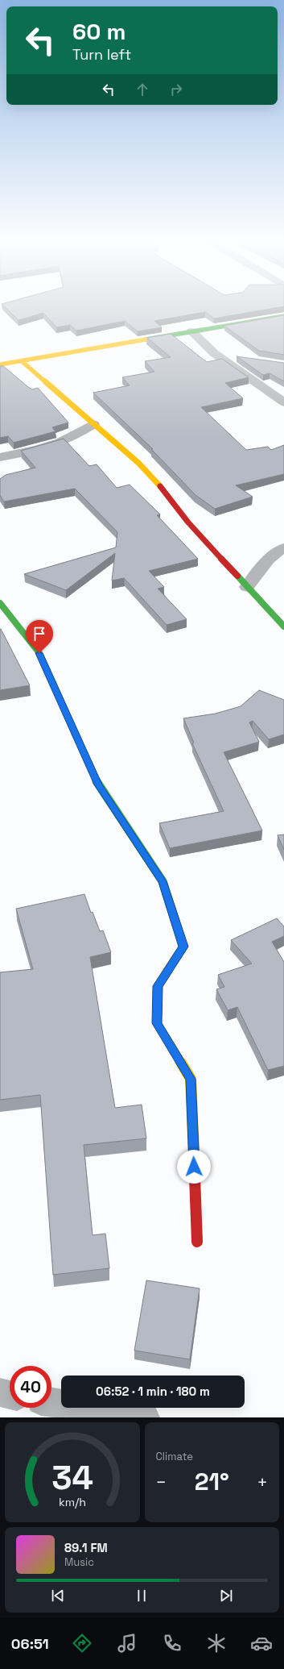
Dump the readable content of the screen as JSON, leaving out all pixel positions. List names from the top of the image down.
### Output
{
  "page": {
    "turn": ["60 m", "Turn left"],
    "limit": "40",
    "trip": "06:52 · 1 min · 180 m",
    "tile": "Climate",
    "heat": ["−", "21°", "+"],
    "song": ["89.1 FM", "Music"],
    "tabs": "06:51",
    "gauge": ["34", "km/h"]
  }
}
